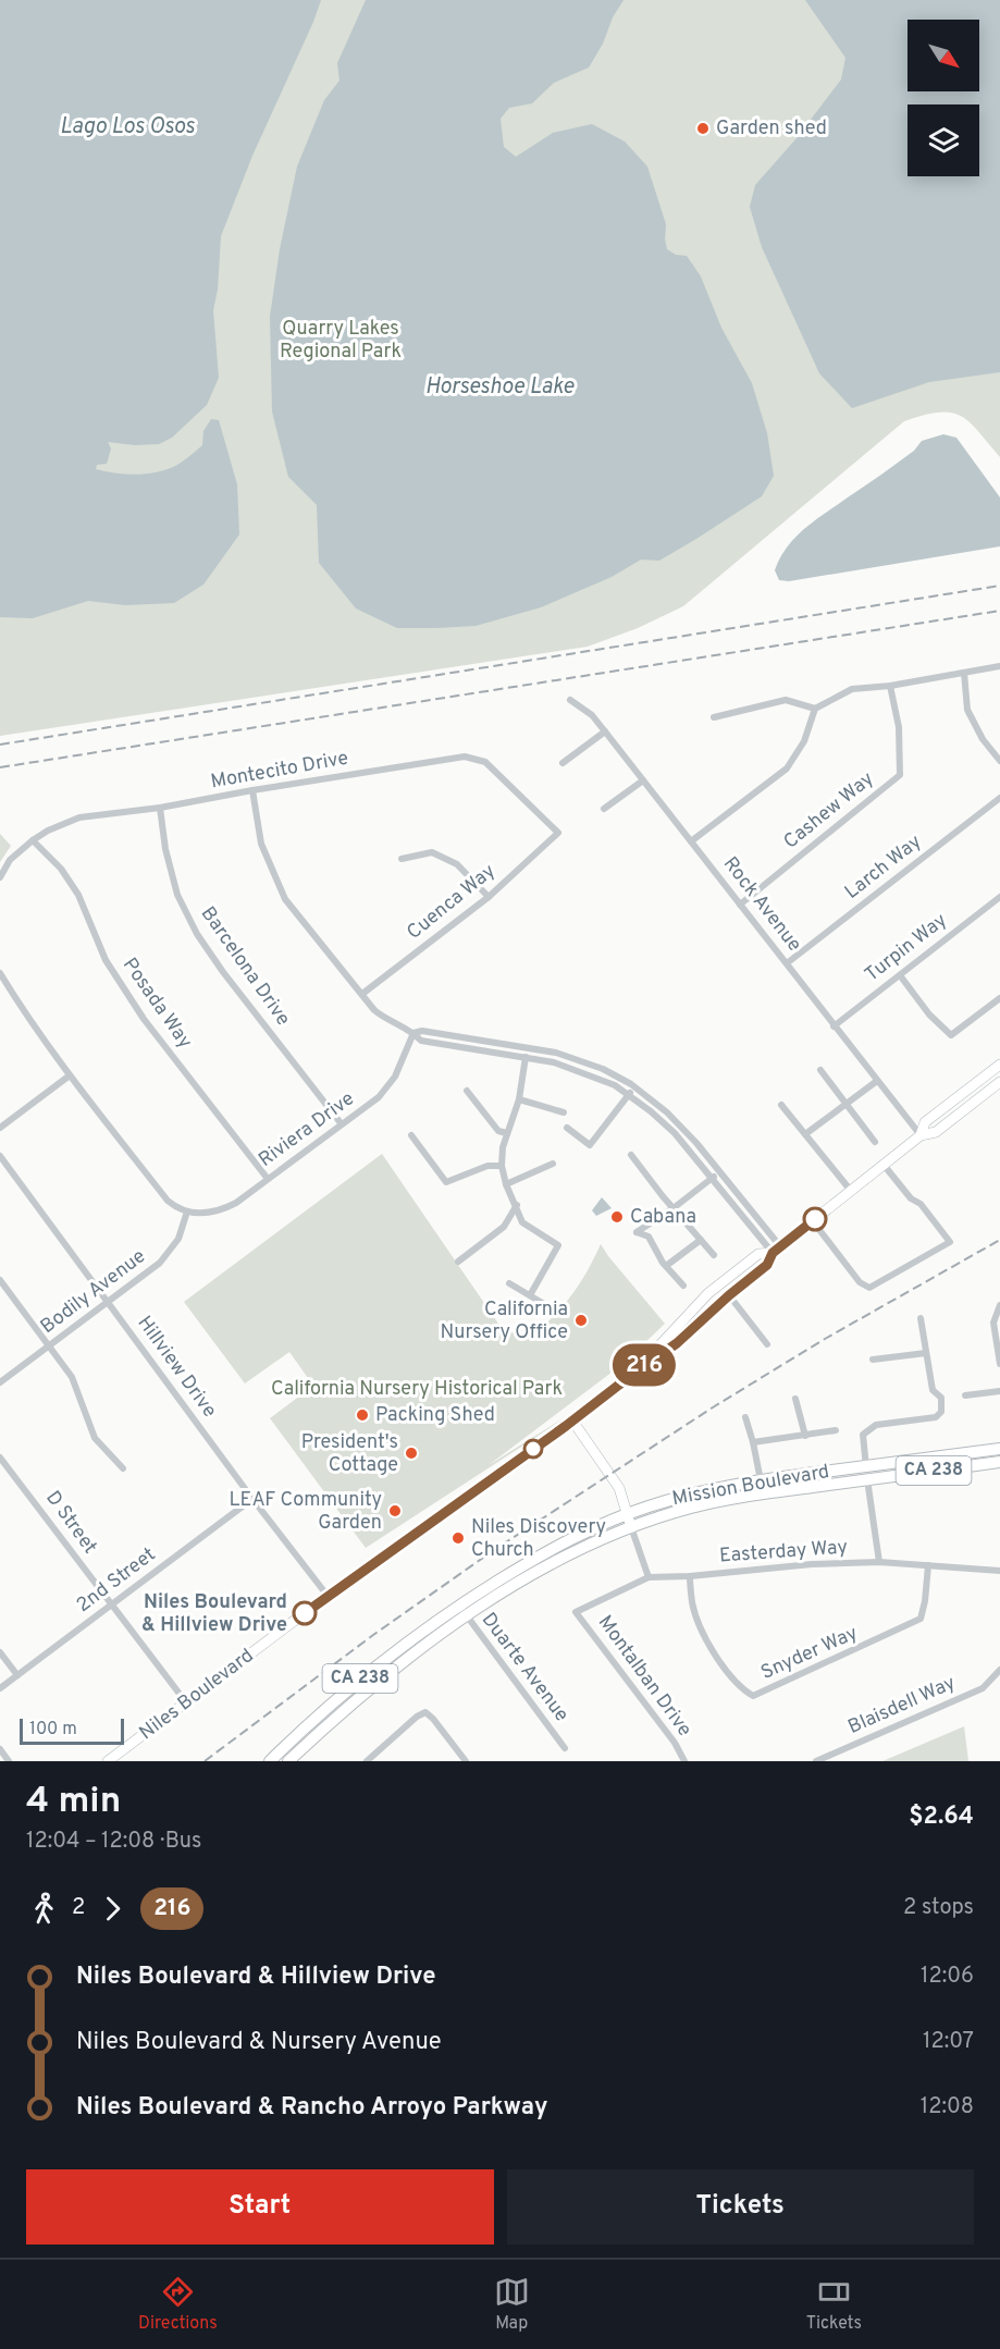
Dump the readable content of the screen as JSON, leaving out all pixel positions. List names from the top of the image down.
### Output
{
  "streets": {
    "main road": ["CA 238", "Mission Boulevard", "Niles Boulevard"],
    "street": [
      "Montecito Drive",
      "Cashew Way",
      "Larch Way",
      "Cuenca Way",
      "Rock Avenue",
      "Turpin Way",
      "Barcelona Drive",
      "Posada Way",
      "Riviera Drive",
      "Bodily Avenue",
      "Hillview Drive",
      "D Street",
      "Easterday Way",
      "2nd Street",
      "Snyder Way",
      "Duarte Avenue",
      "Montalban Drive",
      "Blaisdell Way"
    ]
  },
  "crossings": [
    ["Montecito Drive", "Cuenca Way"],
    ["Montecito Drive", "Barcelona Drive"],
    ["Montecito Drive", "Posada Way"],
    ["Cashew Way", "Rock Avenue"],
    ["Larch Way", "Rock Avenue"],
    ["Rock Avenue", "Turpin Way"],
    ["Rock Avenue", "Niles Boulevard"],
    ["Barcelona Drive", "Riviera Drive"],
    ["Posada Way", "Riviera Drive"],
    ["Riviera Drive", "Bodily Avenue"],
    ["Bodily Avenue", "Hillview Drive"],
    ["Hillview Drive", "2nd Street"],
    ["Hillview Drive", "Niles Boulevard"],
    ["Mission Boulevard", "Duarte Avenue"],
    ["D Street", "2nd Street"],
    ["D Street", "Niles Boulevard"],
    ["Easterday Way", "Snyder Way"],
    ["Easterday Way", "Montalban Drive"]
  ],
  "water": ["Lago Los Osos", "Horseshoe Lake"],
  "parks": ["Quarry Lakes Regional Park", "California Nursery Historical Park"],
  "places": [
    "Garden shed",
    "Cabana",
    "California Nursery Office",
    "Packing Shed",
    "President's Cottage",
    "LEAF Community Garden",
    "Niles Discovery Church",
    "Niles Boulevard & Hillview Drive"
  ],
  "lines": ["bus line 216"],
  "scale_bar": "100 m",
  "north": "bottom right",
  "page": {
    "on_map": "216",
    "scale": "100 m",
    "heading": ["4 min", "12:04 – 12:08 · Bus", "$2.64"],
    "legs": ["2", "216", "2 stops"],
    "list": [
      {
        "name": "Niles Boulevard & Hillview Drive",
        "value": "12:06"
      },
      {
        "name": "Niles Boulevard & Nursery Avenue",
        "value": "12:07"
      },
      {
        "name": "Niles Boulevard & Rancho Arroyo Parkway",
        "value": "12:08"
      }
    ],
    "buttons": ["Start", "Tickets"],
    "tabs": ["Directions", "Map", "Tickets"]
  }
}
